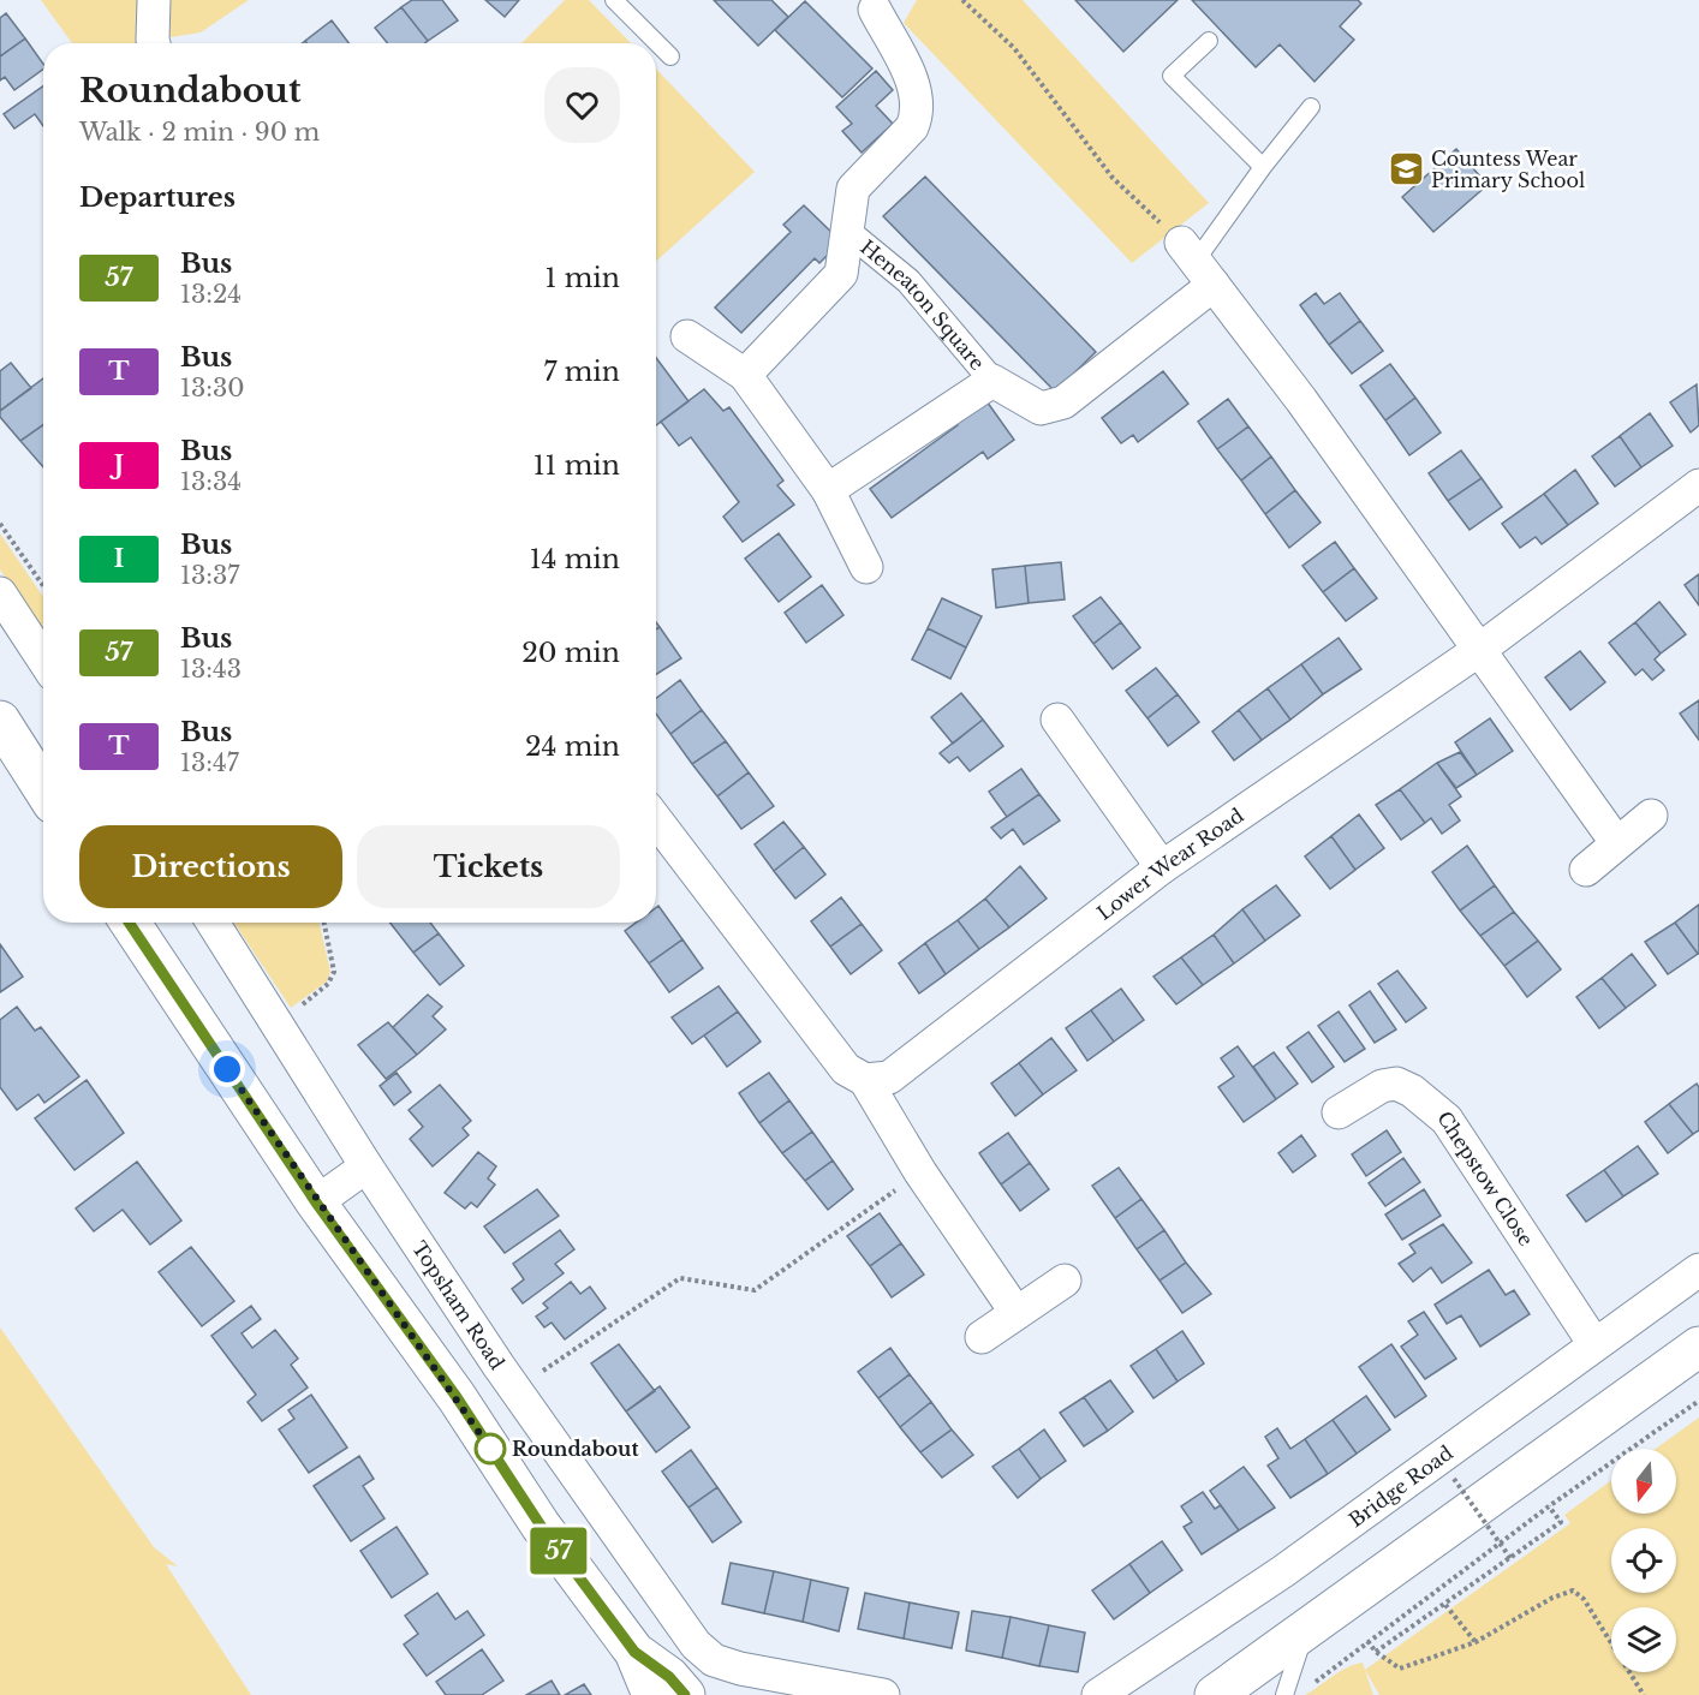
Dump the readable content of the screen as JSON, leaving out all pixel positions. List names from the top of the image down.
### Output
{
  "streets": {
    "street": [
      "Heneaton Square",
      "Lower Wear Road",
      "Chepstow Close",
      "Topsham Road",
      "Bridge Road"
    ]
  },
  "crossings": [
    ["Chepstow Close", "Bridge Road"]
  ],
  "places": {
    "school or university": ["Countess Wear Primary School"],
    "other": ["Roundabout"]
  },
  "lines": ["bus line 57"],
  "north": "bottom",
  "page": {
    "on_map": "57",
    "heading": [
      ["Roundabout", "Walk · 2 min · 90 m"],
      "Departures"
    ],
    "list": [
      {
        "mark": "57",
        "name": "Bus",
        "note": "13:24",
        "value": "1 min"
      },
      {
        "mark": "T",
        "name": "Bus",
        "note": "13:30",
        "value": "7 min"
      },
      {
        "mark": "J",
        "name": "Bus",
        "note": "13:34",
        "value": "11 min"
      },
      {
        "mark": "I",
        "name": "Bus",
        "note": "13:37",
        "value": "14 min"
      },
      {
        "mark": "57",
        "name": "Bus",
        "note": "13:43",
        "value": "20 min"
      },
      {
        "mark": "T",
        "name": "Bus",
        "note": "13:47",
        "value": "24 min"
      }
    ],
    "buttons": ["Directions", "Tickets"]
  }
}
